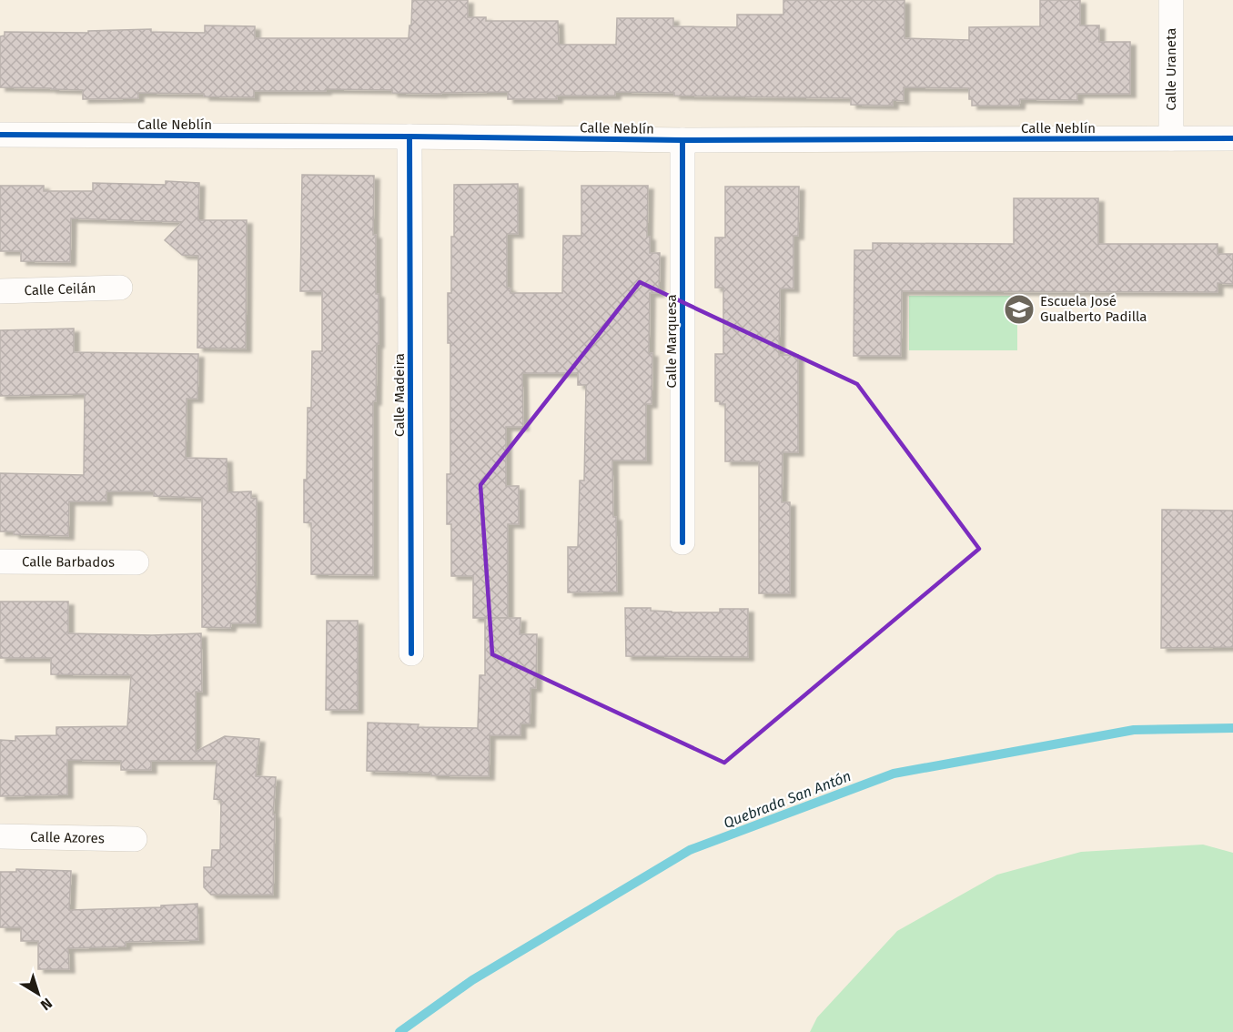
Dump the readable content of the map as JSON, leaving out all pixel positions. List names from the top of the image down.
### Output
{
  "streets": {
    "street": [
      "Calle Uraneta",
      "Calle Neblín",
      "Calle Ceilán",
      "Calle Marquesa",
      "Calle Madeira",
      "Calle Barbados",
      "Calle Azores"
    ]
  },
  "crossings": [
    ["Calle Uraneta", "Calle Neblín"],
    ["Calle Neblín", "Calle Marquesa"],
    ["Calle Neblín", "Calle Madeira"]
  ],
  "water": ["Quebrada San Antón"],
  "places": {
    "school or university": ["Escuela José Gualberto Padilla"]
  },
  "north": "bottom right"
}
